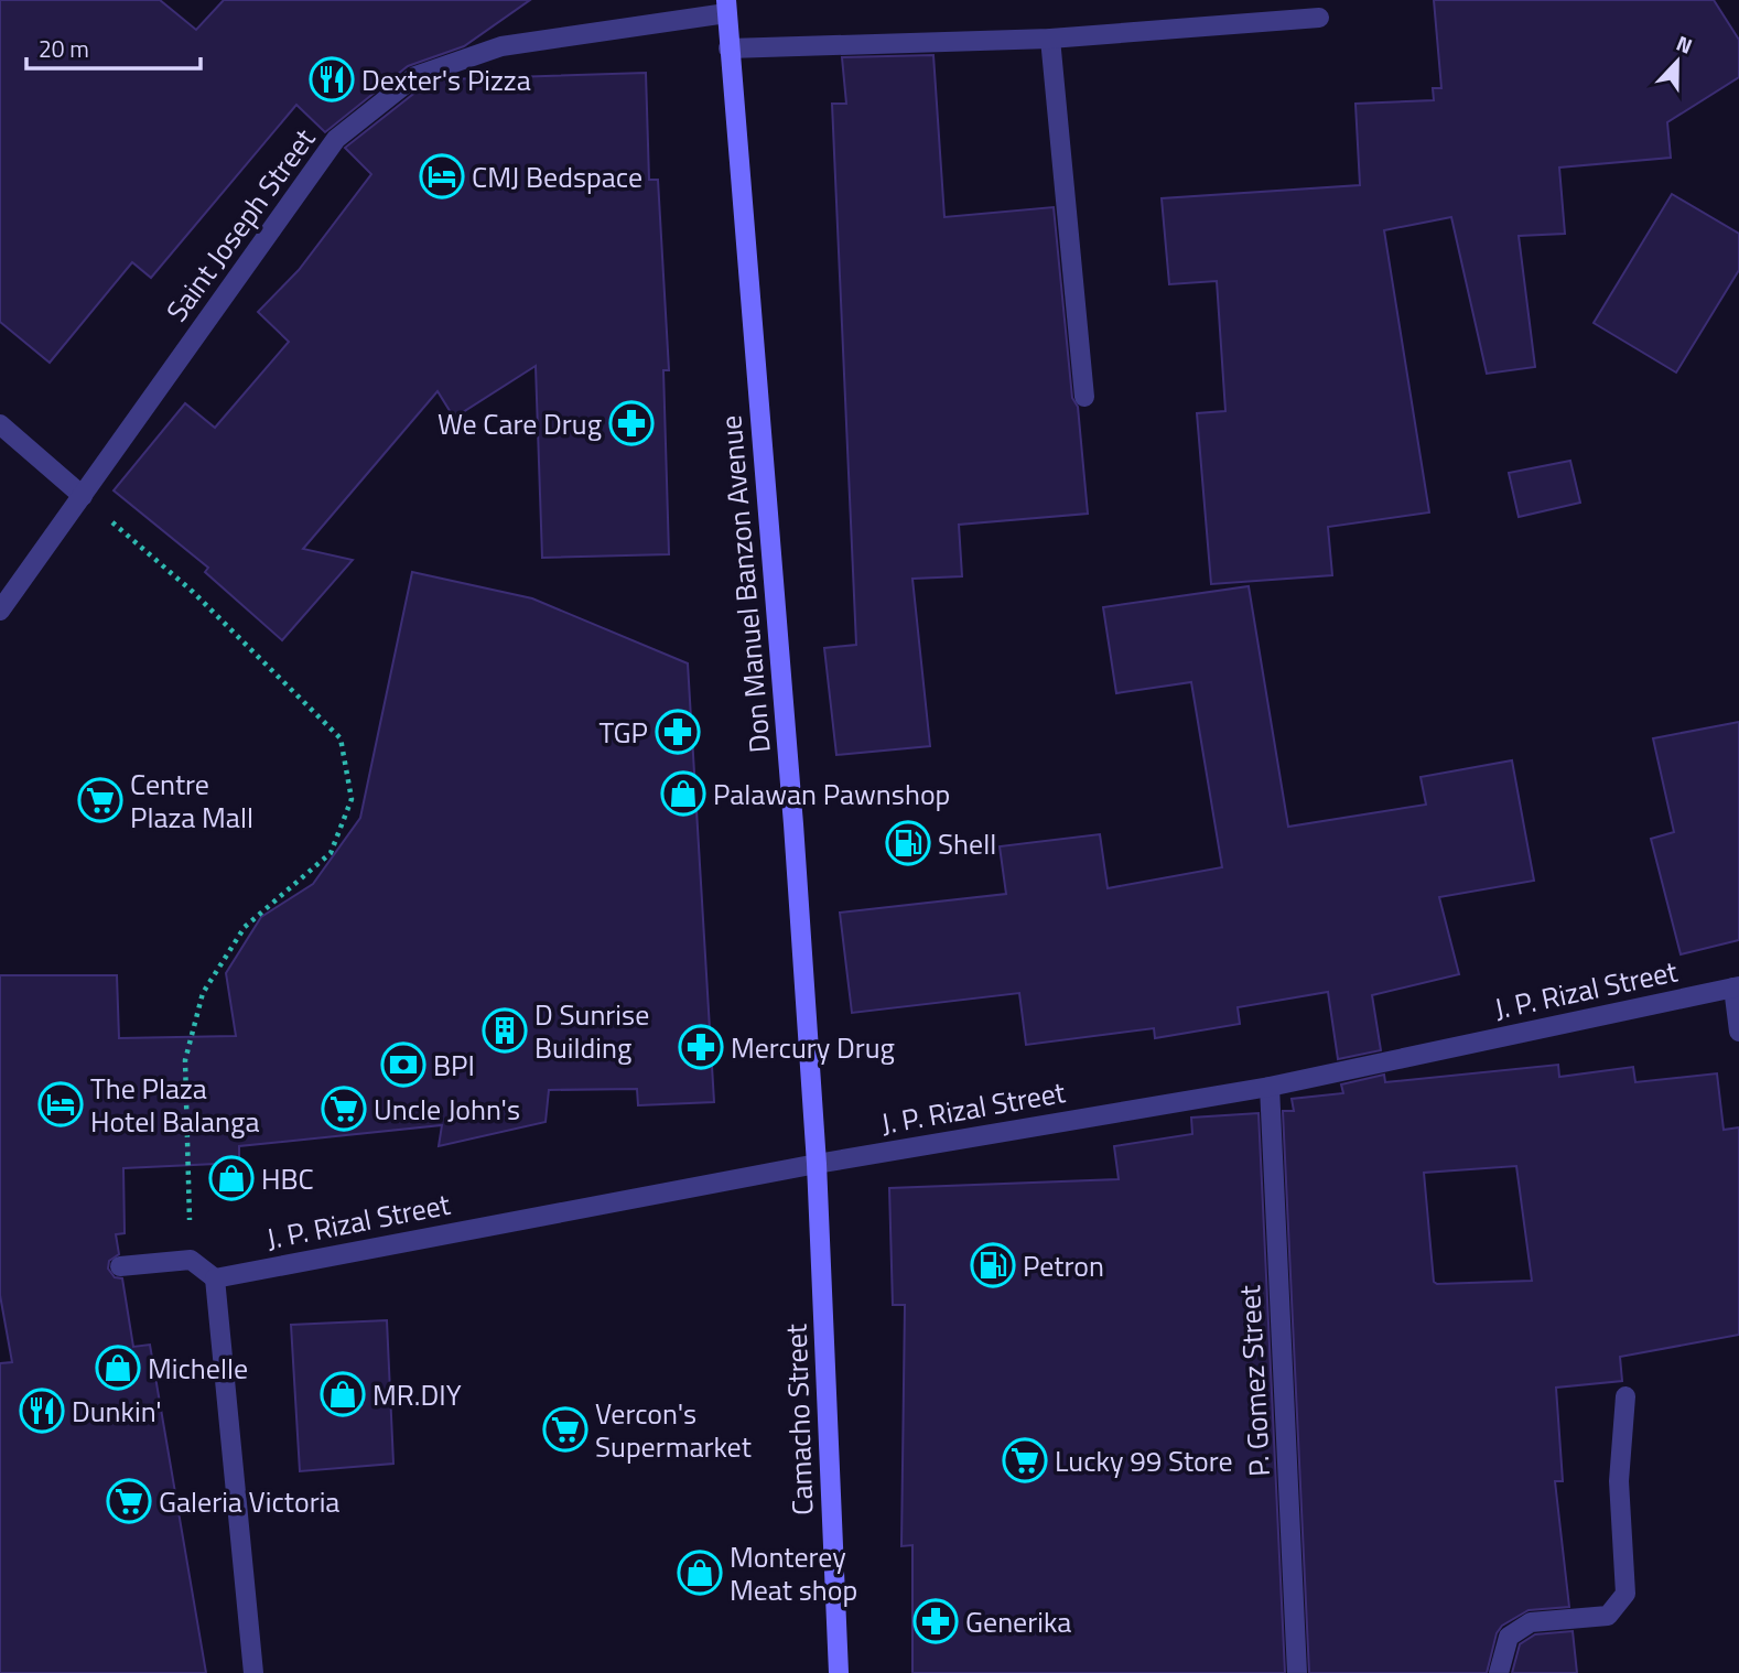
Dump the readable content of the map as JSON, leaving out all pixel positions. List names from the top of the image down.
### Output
{
  "streets": {
    "main road": ["Don Manuel Banzon Avenue", "Camacho Street"],
    "street": ["Saint Joseph Street", "J. P. Rizal Street", "P. Gomez Street"]
  },
  "crossings": [
    ["Saint Joseph Street", "Don Manuel Banzon Avenue"],
    ["Don Manuel Banzon Avenue", "J. P. Rizal Street"],
    ["Don Manuel Banzon Avenue", "Camacho Street"],
    ["J. P. Rizal Street", "P. Gomez Street"],
    ["J. P. Rizal Street", "Camacho Street"]
  ],
  "places": {
    "restaurant": ["Dexter's Pizza", "Dunkin'"],
    "hotel": ["CMJ Bedspace", "The Plaza Hotel Balanga"],
    "pharmacy": [
      "We Care Drug",
      "TGP",
      "Mercury Drug",
      "Generika"
    ],
    "shop": [
      "Palawan Pawnshop",
      "HBC",
      "Michelle",
      "MR.DIY",
      "Monterey Meat shop"
    ],
    "supermarket": [
      "Centre Plaza Mall",
      "Uncle John's",
      "Vercon's Supermarket",
      "Lucky 99 Store",
      "Galeria Victoria"
    ],
    "fuel station": ["Shell", "Petron"],
    "building": ["D Sunrise Building"],
    "bank": ["BPI"]
  },
  "scale_bar": "20 m",
  "north": "top"
}
